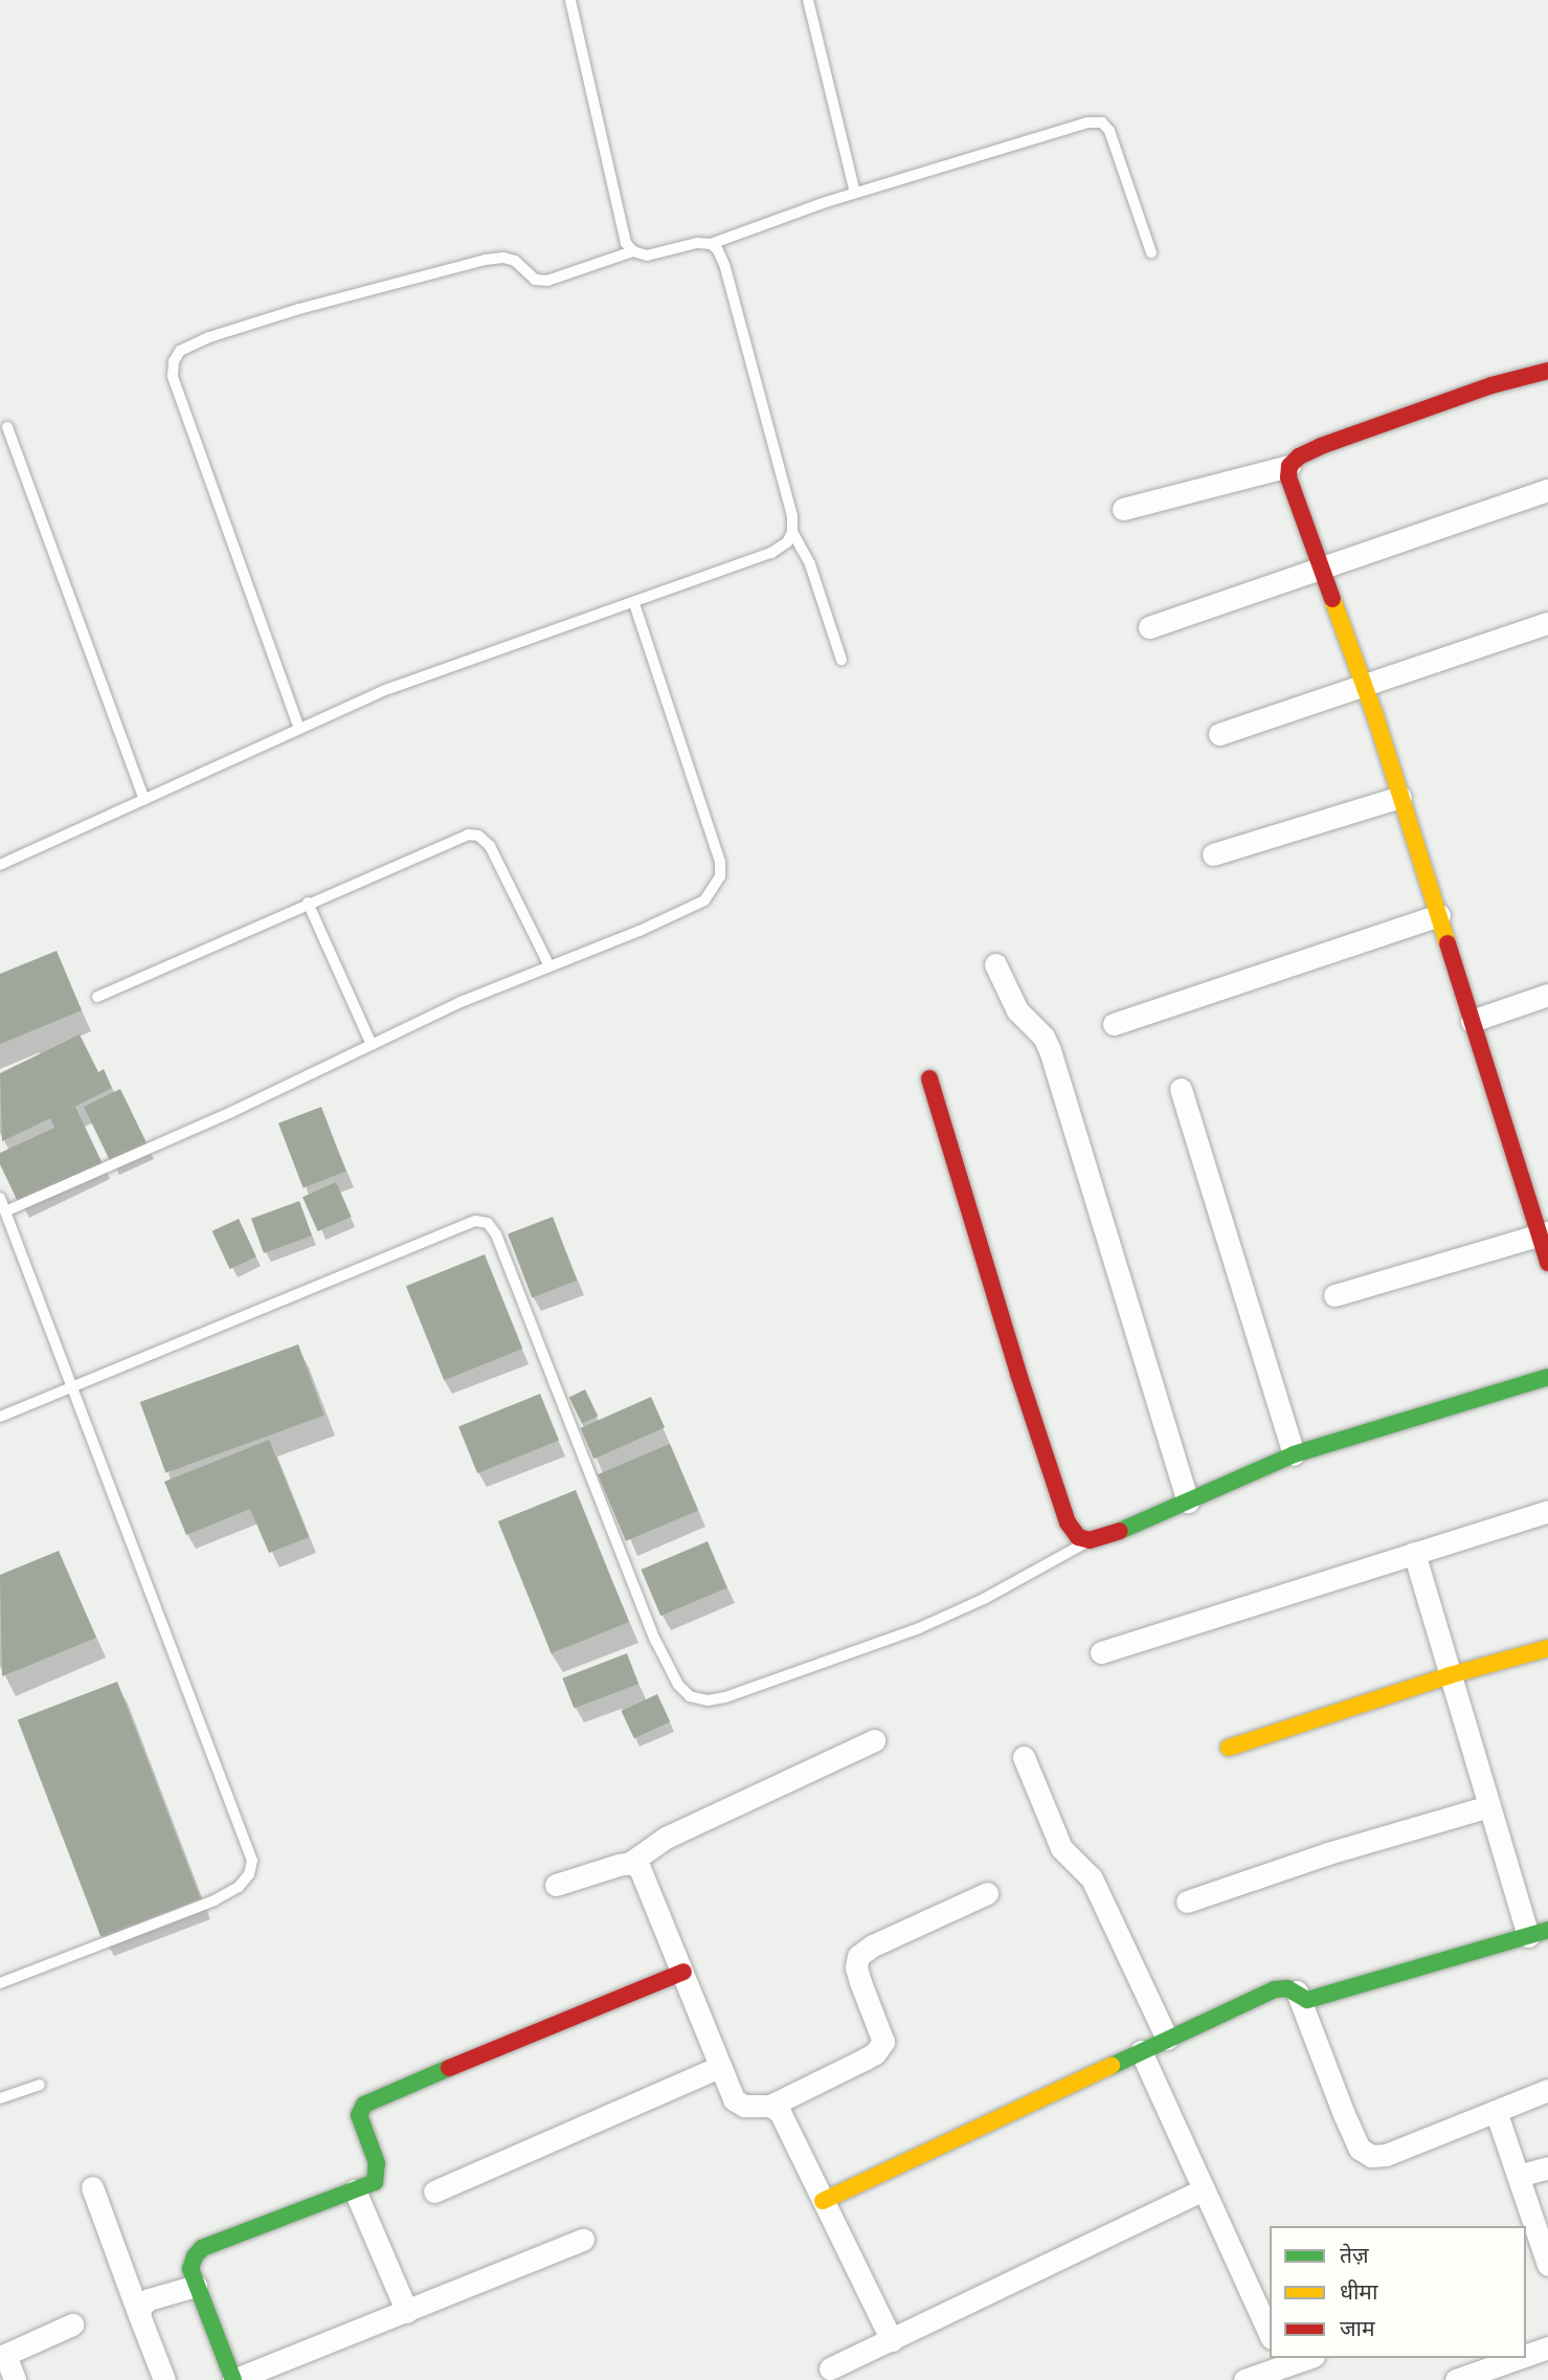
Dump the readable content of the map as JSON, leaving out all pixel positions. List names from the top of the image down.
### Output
{
  "legend": ["तेज़", "धीमा", "जाम"]
}
